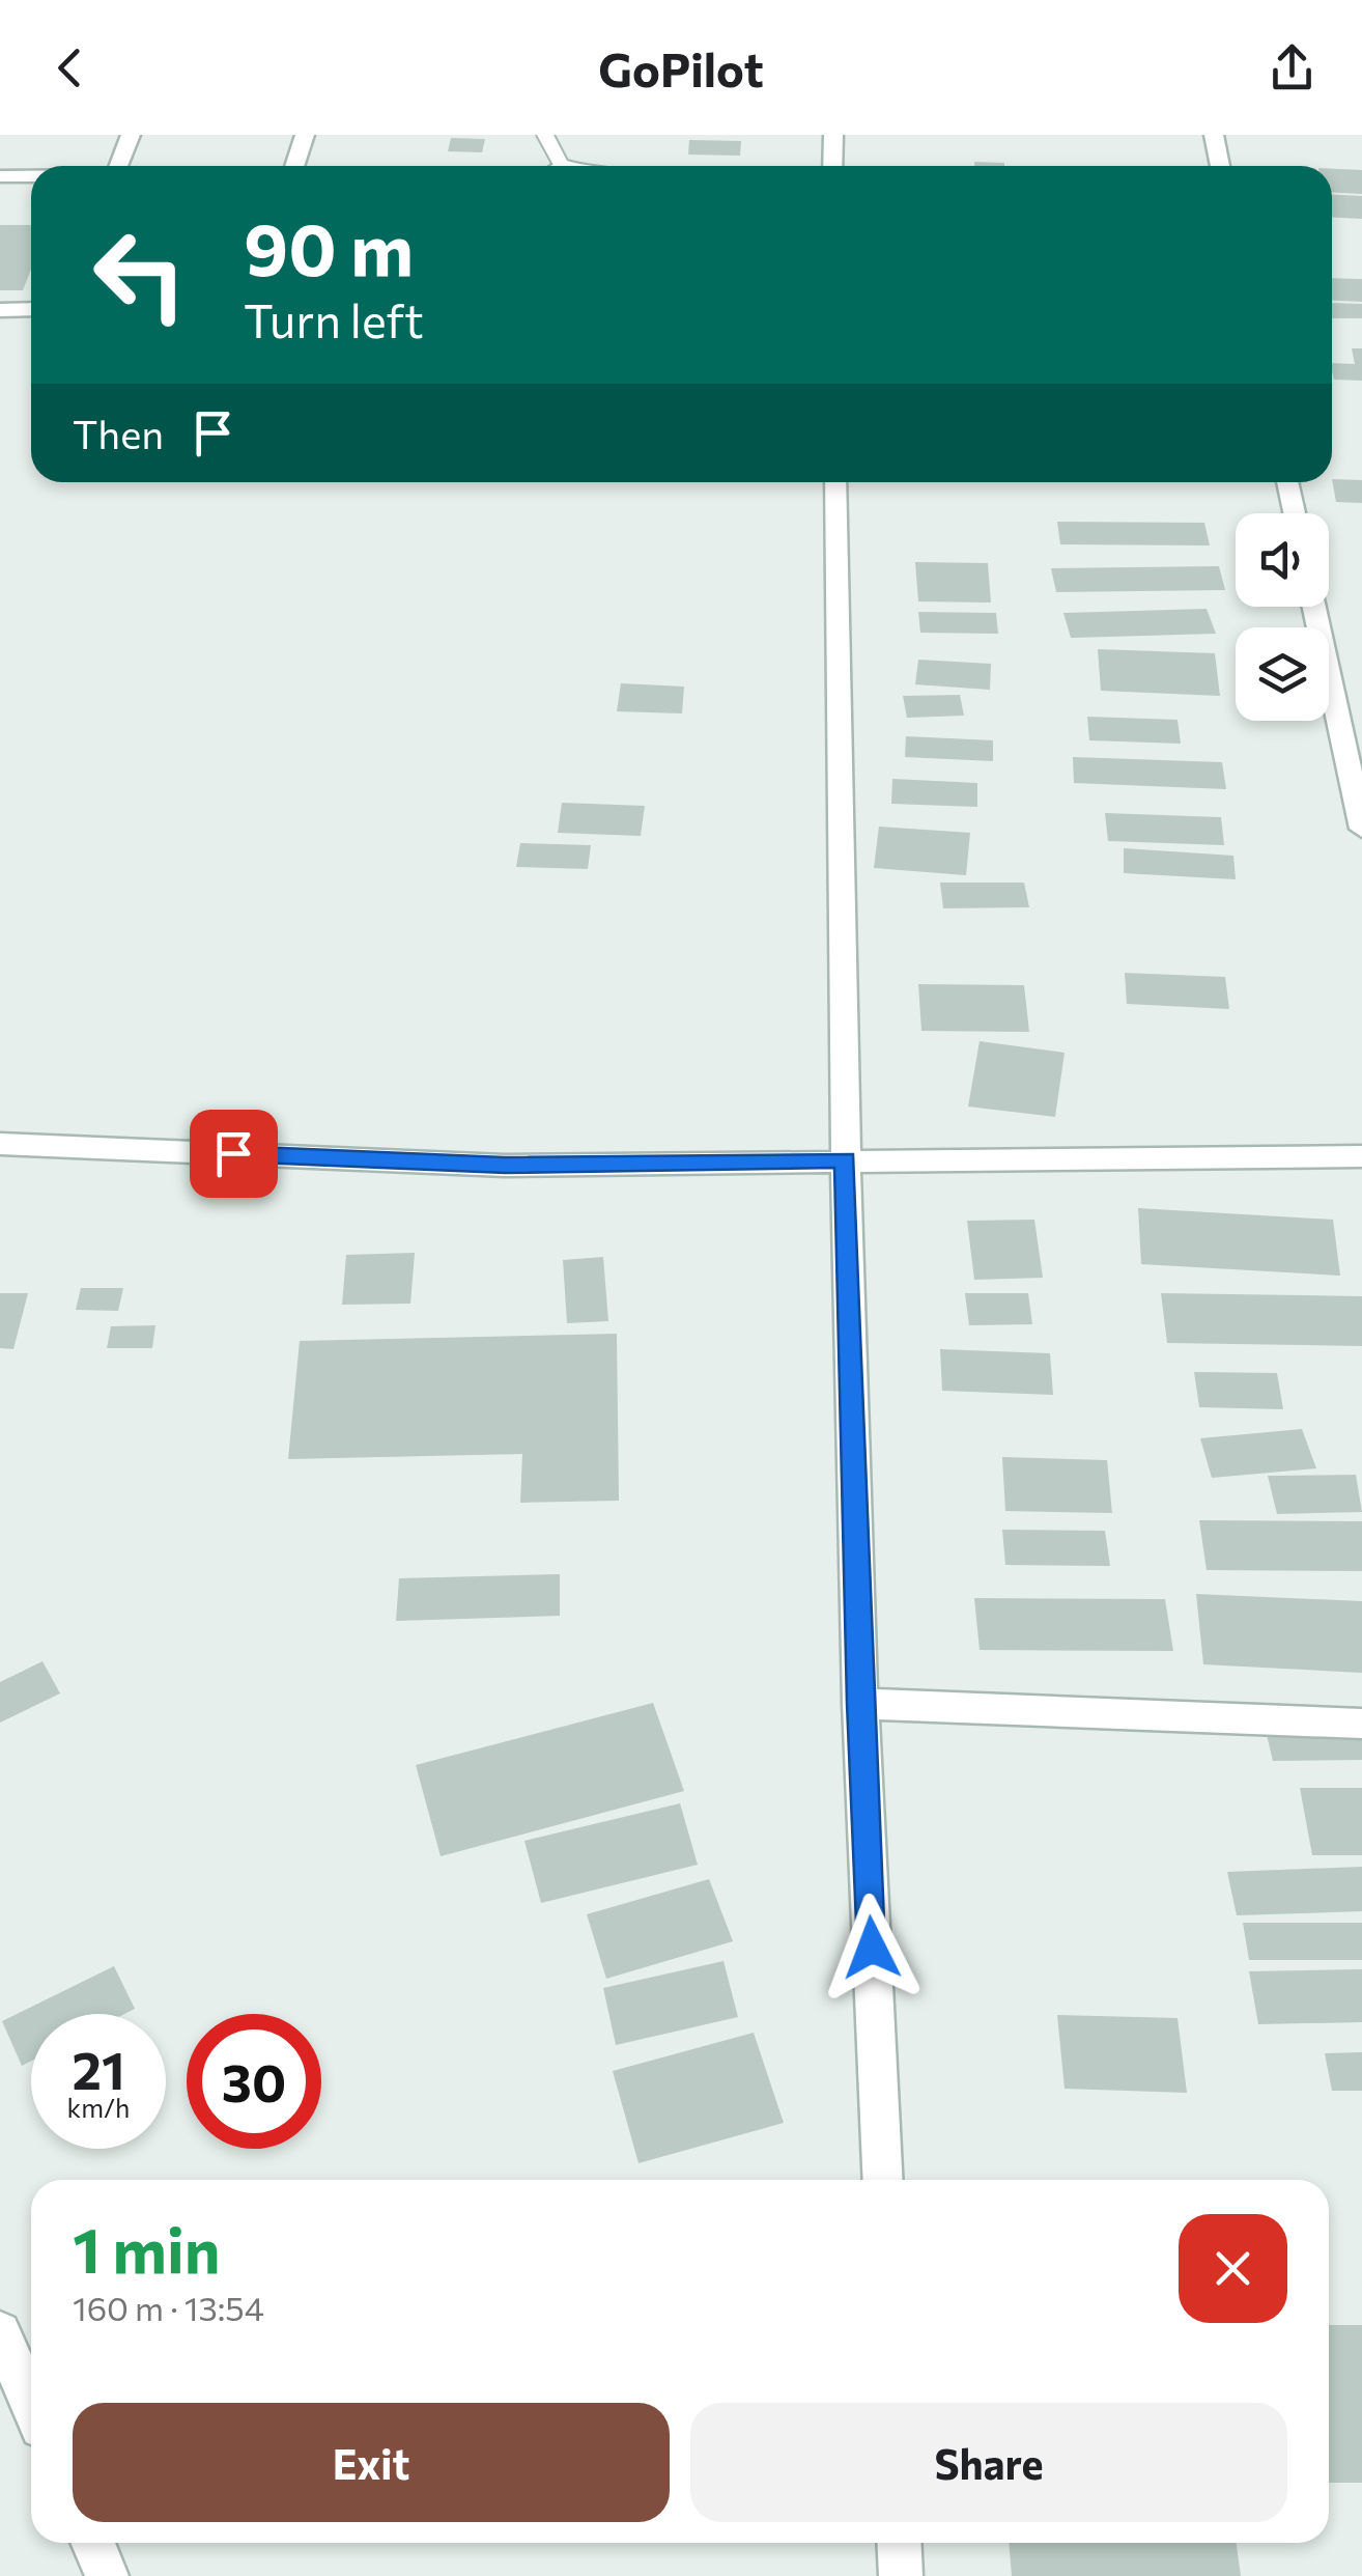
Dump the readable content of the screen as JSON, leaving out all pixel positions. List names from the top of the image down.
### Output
{
  "page": {
    "header": "GoPilot",
    "turn": ["90 m", "Turn left"],
    "then": "Then",
    "speed": "21 km/h",
    "limit": "30",
    "heading": ["1 min", "160 m · 13:54"],
    "buttons": ["Exit", "Share"]
  }
}
